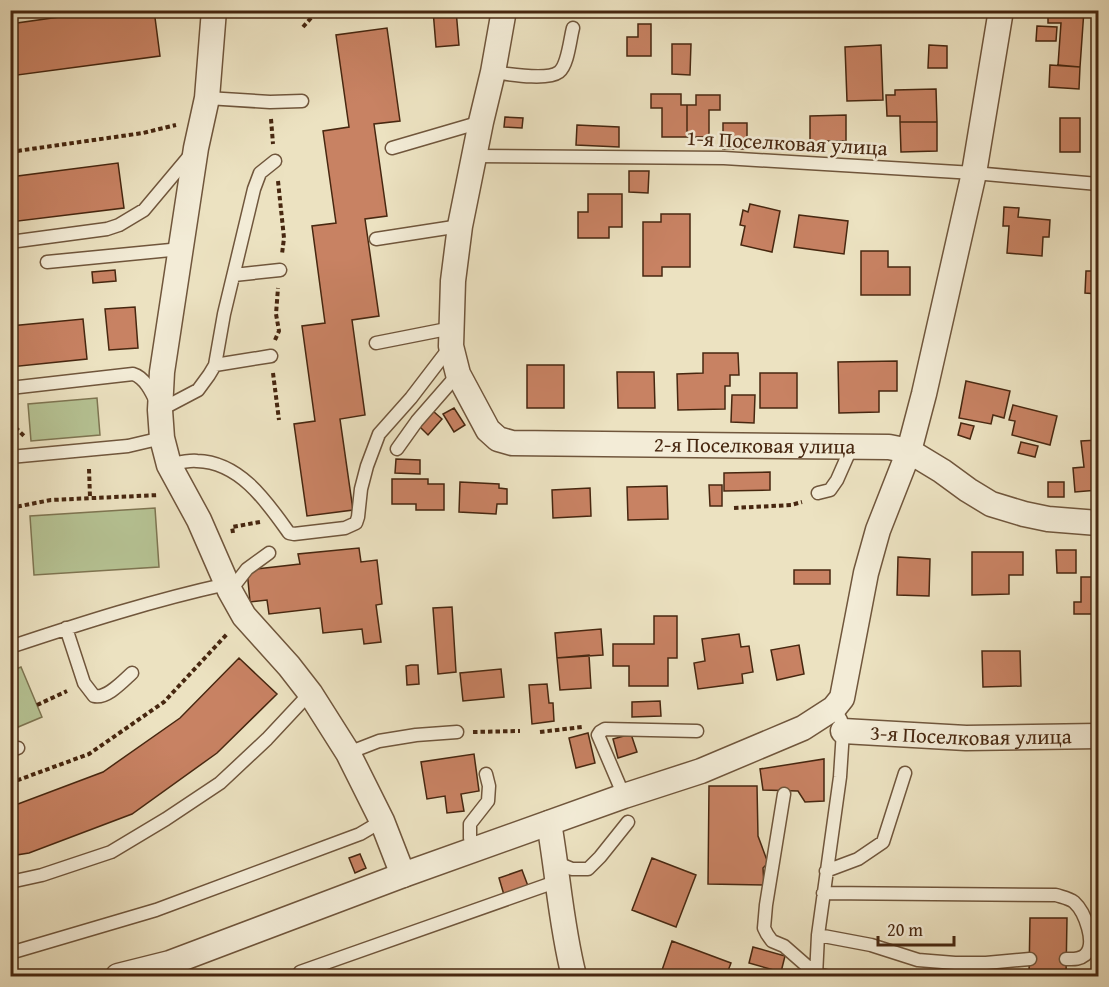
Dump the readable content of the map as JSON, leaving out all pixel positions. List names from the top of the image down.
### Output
{
  "streets": {
    "street": ["2-я Поселковая улица", "3-я Поселковая улица"],
    "lane": ["1-я Поселковая улица"]
  },
  "crossings": [
    ["1-я Поселковая улица", "2-я Поселковая улица"]
  ],
  "scale_bar": "20 m"
}
